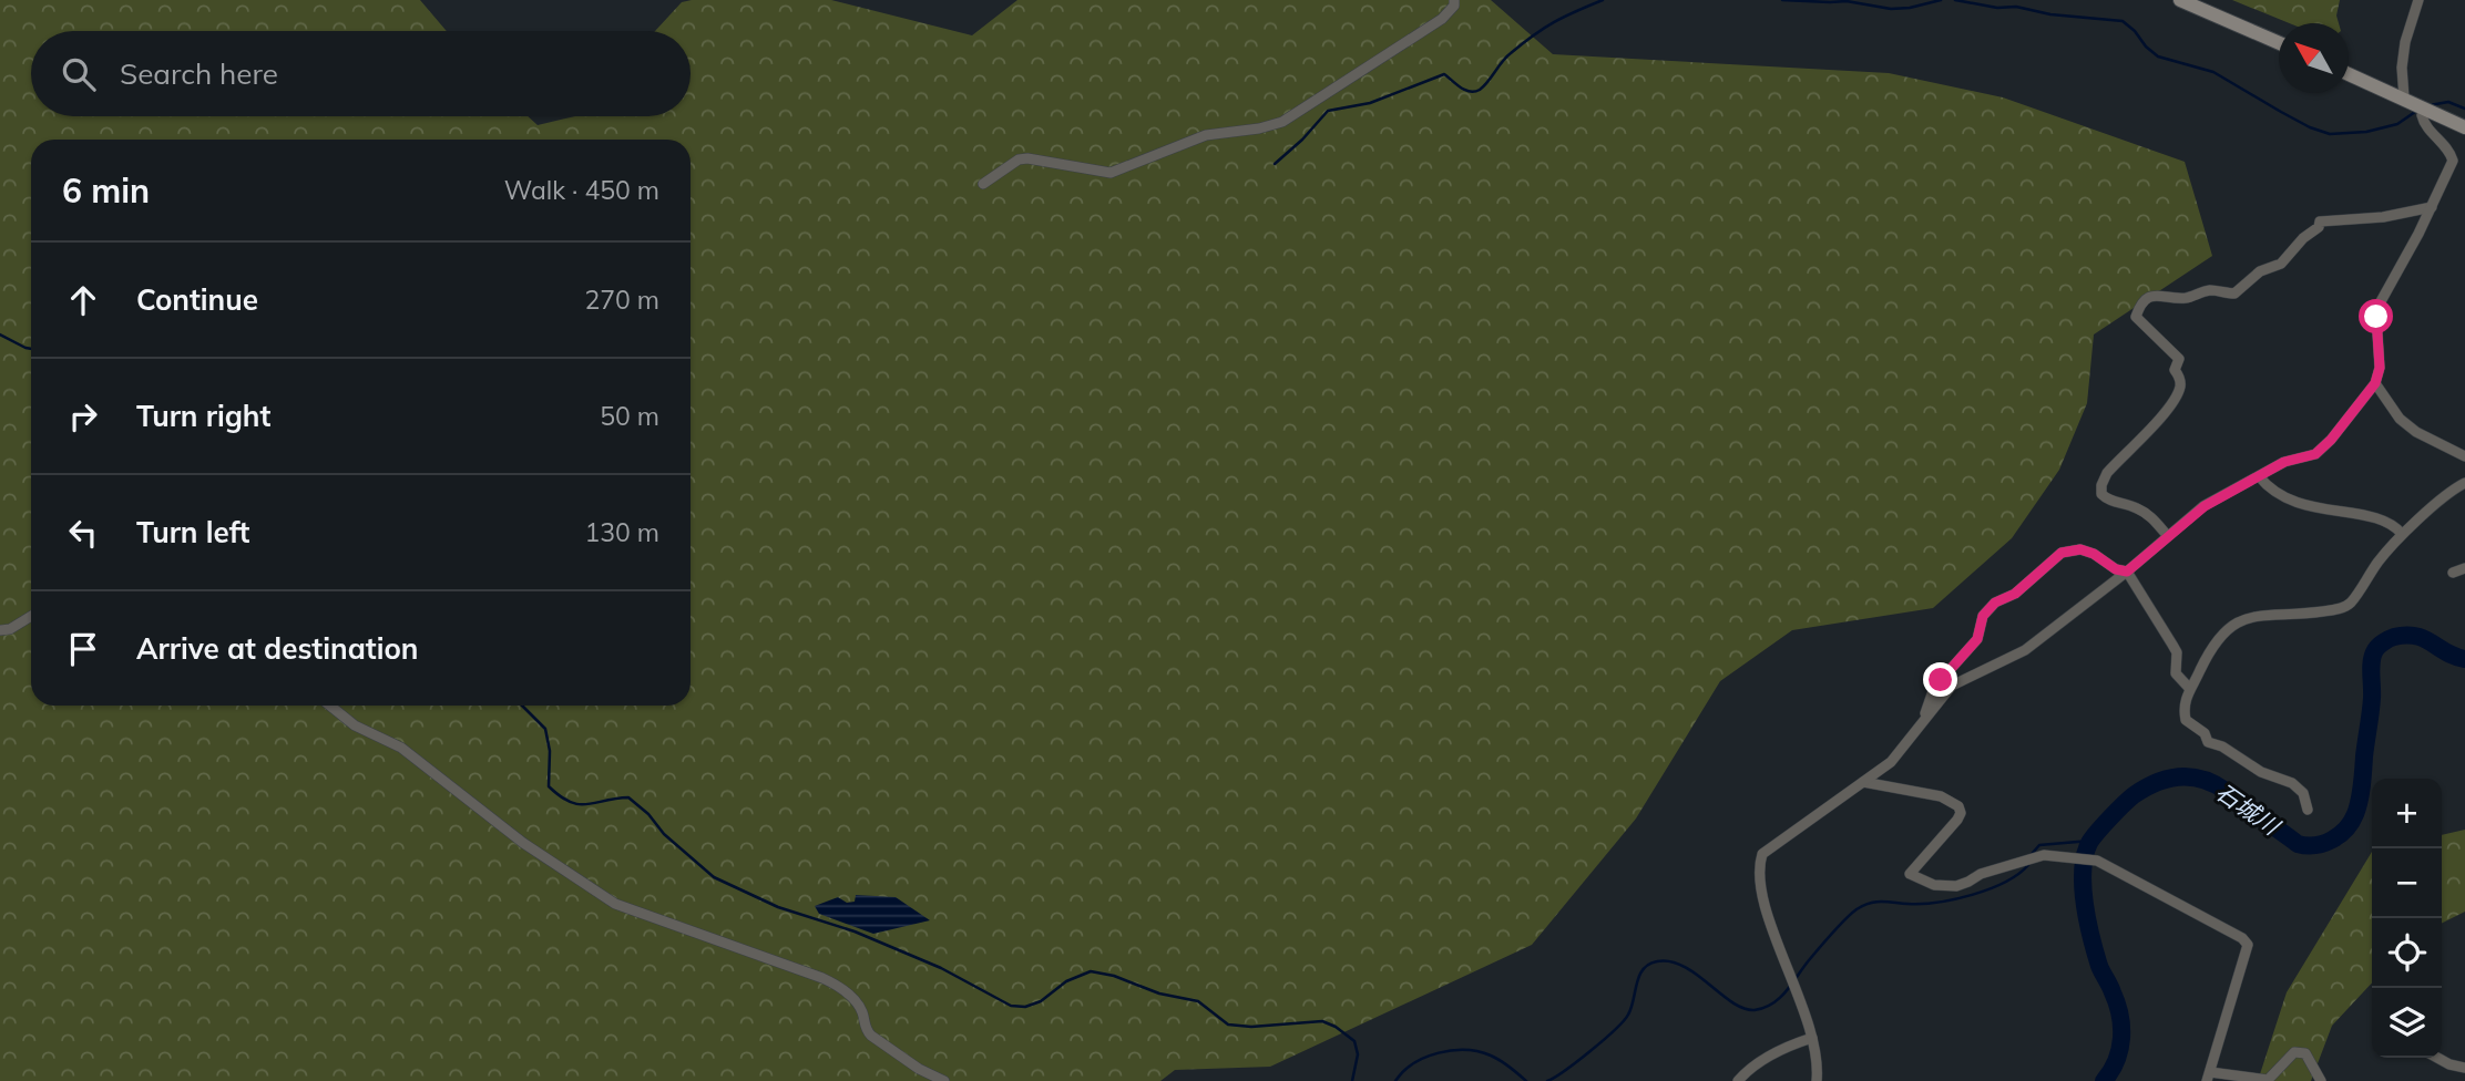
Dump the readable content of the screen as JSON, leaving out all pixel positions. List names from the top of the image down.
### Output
{
  "water": ["石城川"],
  "north": "top left",
  "page": {
    "search": "Search here",
    "heading": ["6 min", "Walk · 450 m"],
    "list": [
      ["Continue", "270 m"],
      ["Turn right", "50 m"],
      ["Turn left", "130 m"],
      "Arrive at destination"
    ],
    "map_buttons": ["+", "−"]
  }
}
